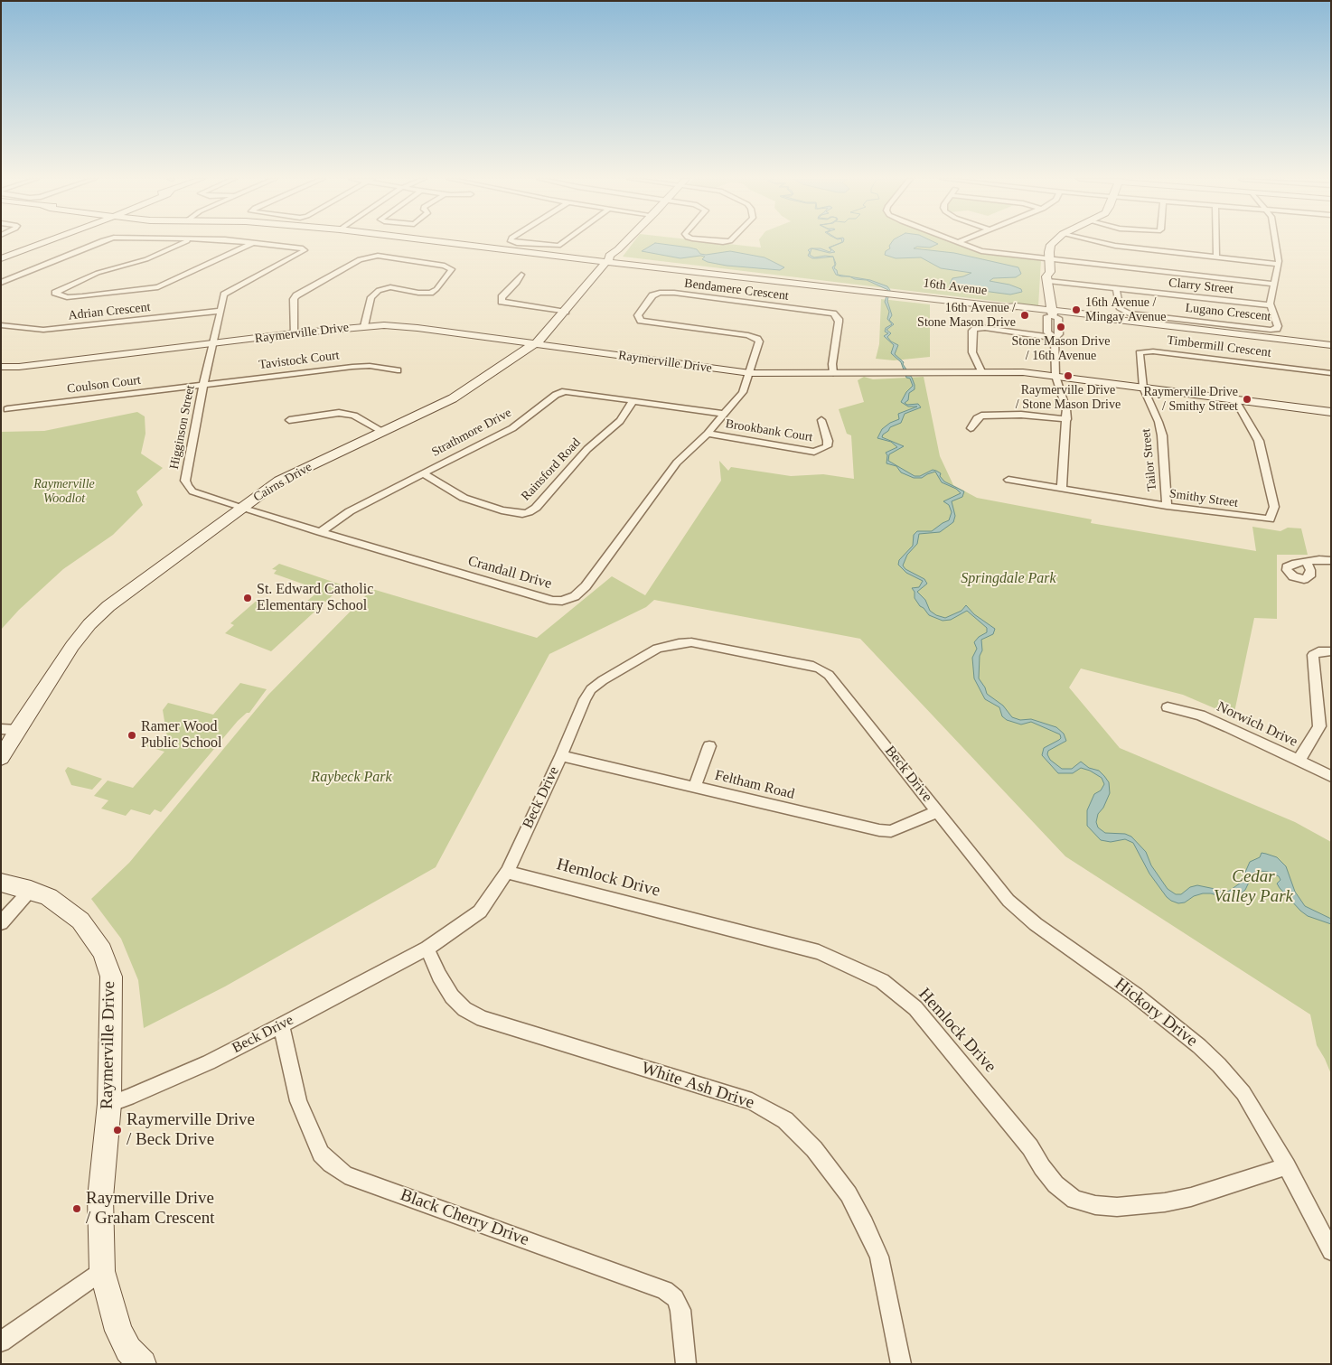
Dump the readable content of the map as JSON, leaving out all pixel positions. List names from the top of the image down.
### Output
{
  "streets": {
    "street": [
      "Clarry Street",
      "16th Avenue",
      "Bendamere Crescent",
      "Adrian Crescent",
      "Lugano Crescent",
      "Raymerville Drive",
      "Timbermill Crescent",
      "Tavistock Court",
      "Coulson Court",
      "Higginson Street",
      "Brookbank Court",
      "Strathmore Drive",
      "Tailor Street",
      "Rainsford Road",
      "Cairns Drive",
      "Smithy Street",
      "Crandall Drive",
      "Norwich Drive",
      "Beck Drive",
      "Feltham Road",
      "Hemlock Drive",
      "Hickory Drive",
      "White Ash Drive",
      "Black Cherry Drive"
    ]
  },
  "crossings": [
    ["Clarry Street", "Lugano Crescent"],
    ["16th Avenue", "Cairns Drive"],
    ["Bendamere Crescent", "Raymerville Drive"],
    ["Bendamere Crescent", "Crandall Drive"],
    ["Raymerville Drive", "Timbermill Crescent"],
    ["Raymerville Drive", "Higginson Street"],
    ["Raymerville Drive", "Tailor Street"],
    ["Raymerville Drive", "Cairns Drive"],
    ["Raymerville Drive", "Smithy Street"],
    ["Raymerville Drive", "Crandall Drive"],
    ["Raymerville Drive", "Beck Drive"],
    ["Timbermill Crescent", "Tailor Street"],
    ["Tavistock Court", "Coulson Court"],
    ["Tavistock Court", "Higginson Street"],
    ["Coulson Court", "Higginson Street"],
    ["Higginson Street", "Cairns Drive"],
    ["Higginson Street", "Crandall Drive"],
    ["Brookbank Court", "Crandall Drive"],
    ["Strathmore Drive", "Rainsford Road"],
    ["Strathmore Drive", "Crandall Drive"],
    ["Tailor Street", "Smithy Street"],
    ["Cairns Drive", "Crandall Drive"],
    ["Beck Drive", "Feltham Road"],
    ["Beck Drive", "Hemlock Drive"],
    ["Beck Drive", "Hickory Drive"],
    ["Beck Drive", "White Ash Drive"],
    ["Beck Drive", "Black Cherry Drive"],
    ["Feltham Road", "Hickory Drive"],
    ["Hemlock Drive", "Hickory Drive"]
  ],
  "parks": [
    "Raymerville Woodlot",
    "Springdale Park",
    "Raybeck Park",
    "Cedar Valley Park"
  ],
  "places": [
    "16th Avenue / Mingay Avenue",
    "16th Avenue / Stone Mason Drive",
    "Stone Mason Drive / 16th Avenue",
    "Raymerville Drive / Stone Mason Drive",
    "Raymerville Drive / Smithy Street",
    "St. Edward Catholic Elementary School",
    "Ramer Wood Public School",
    "Raymerville Drive / Beck Drive",
    "Raymerville Drive / Graham Crescent"
  ]
}
